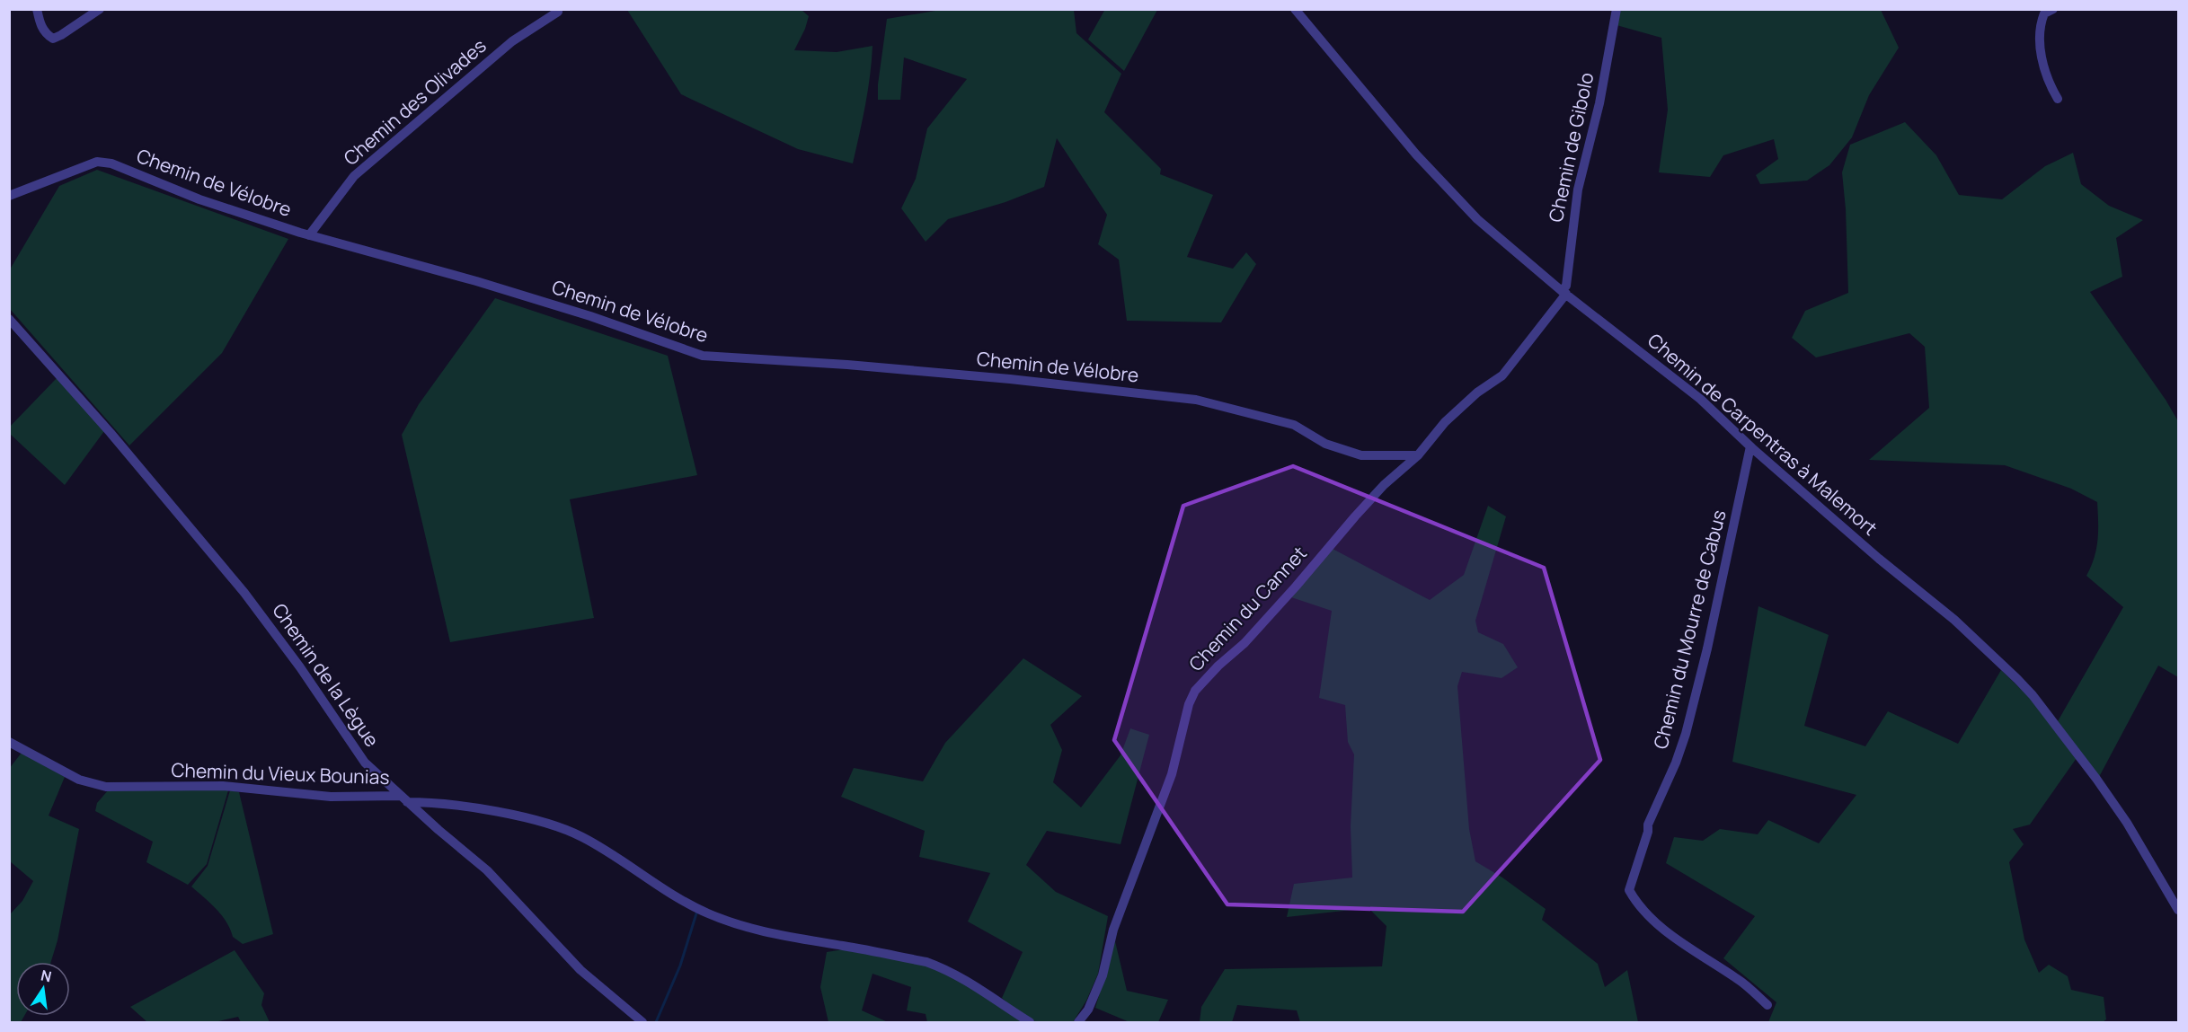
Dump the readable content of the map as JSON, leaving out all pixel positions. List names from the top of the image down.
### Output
{
  "streets": {
    "street": [
      "Chemin des Olivades",
      "Chemin de Gibolo",
      "Chemin de Vélobre",
      "Chemin de Carpentras à Malemort",
      "Chemin du Cannet",
      "Chemin du Mourre de Cabus",
      "Chemin de la Lègue",
      "Chemin du Vieux Bounias"
    ]
  },
  "crossings": [
    ["Chemin des Olivades", "Chemin de Vélobre"],
    ["Chemin de Gibolo", "Chemin de Carpentras à Malemort"],
    ["Chemin de Gibolo", "Chemin du Cannet"],
    ["Chemin de Vélobre", "Chemin du Cannet"],
    ["Chemin de Carpentras à Malemort", "Chemin du Cannet"],
    ["Chemin de Carpentras à Malemort", "Chemin du Mourre de Cabus"],
    ["Chemin de la Lègue", "Chemin du Vieux Bounias"]
  ],
  "north": "top"
}
